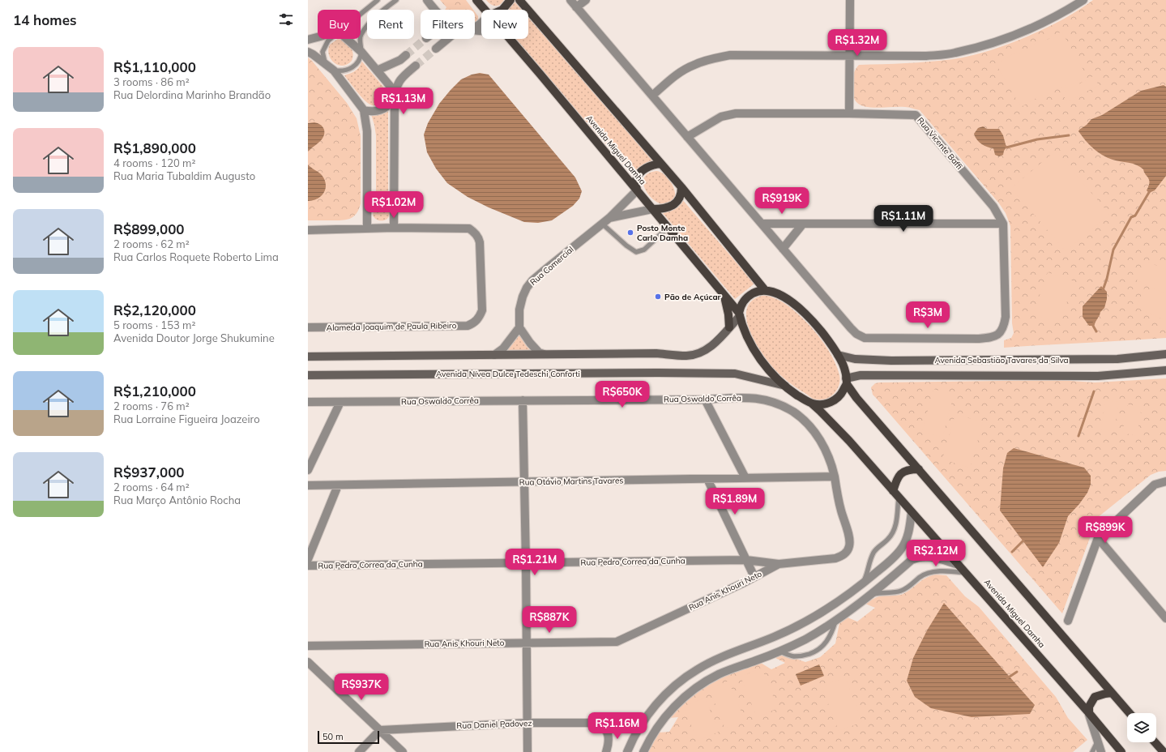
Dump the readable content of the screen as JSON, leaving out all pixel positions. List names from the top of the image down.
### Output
{
  "streets": {
    "main road": ["Avenida Miguel Damha", "Avenida Sebastião Tavares da Silva", "Avenida Nívea Dulce Tedeschi Conforti"],
    "street": [
      "Rua Vicente Baffi",
      "Rua Comercial",
      "Alameda Joaquim de Paula Ribeiro",
      "Rua Oswaldo Corrêa",
      "Rua Otávio Martins Tavares",
      "Rua Pedro Correa da Cunha",
      "Rua Anis Khouri Neto",
      "Rua Daniel Padovez"
    ]
  },
  "crossings": [
    ["Avenida Miguel Damha", "Rua Comercial"],
    ["Avenida Miguel Damha", "Avenida Nívea Dulce Tedeschi Conforti"],
    ["Rua Oswaldo Corrêa", "Rua Otávio Martins Tavares"],
    ["Rua Oswaldo Corrêa", "Rua Pedro Correa da Cunha"],
    ["Rua Pedro Correa da Cunha", "Rua Anis Khouri Neto"]
  ],
  "places": ["Posto Monte Carlo Damha", "Pão de Açúcar"],
  "scale_bar": "50 m",
  "page": {
    "heading": "14 homes",
    "chip": [
      "Buy",
      "Rent",
      "Filters",
      "New"
    ],
    "price": [
      "R$1.32M",
      "R$1.13M",
      "R$919K",
      "R$1.02M",
      "R$1.11M",
      "R$3M",
      "R$650K",
      "R$1.89M",
      "R$899K",
      "R$2.12M",
      "R$1.21M",
      "R$887K",
      "R$937K",
      "R$1.16M"
    ],
    "list": [
      {
        "name": "R$1,110,000",
        "note": "3 rooms · 86 m² · Rua Delordina Marinho Brandão"
      },
      {
        "name": "R$1,890,000",
        "note": "4 rooms · 120 m² · Rua Maria Tubaldim Augusto"
      },
      {
        "name": "R$899,000",
        "note": "2 rooms · 62 m² · Rua Carlos Roquete Roberto Lima"
      },
      {
        "name": "R$2,120,000",
        "note": "5 rooms · 153 m² · Avenida Doutor Jorge Shukumine"
      },
      {
        "name": "R$1,210,000",
        "note": "2 rooms · 76 m² · Rua Lorraine Figueira Joazeiro"
      },
      {
        "name": "R$937,000",
        "note": "2 rooms · 64 m² · Rua Março Antônio Rocha"
      }
    ],
    "scale": "50 m"
  }
}
